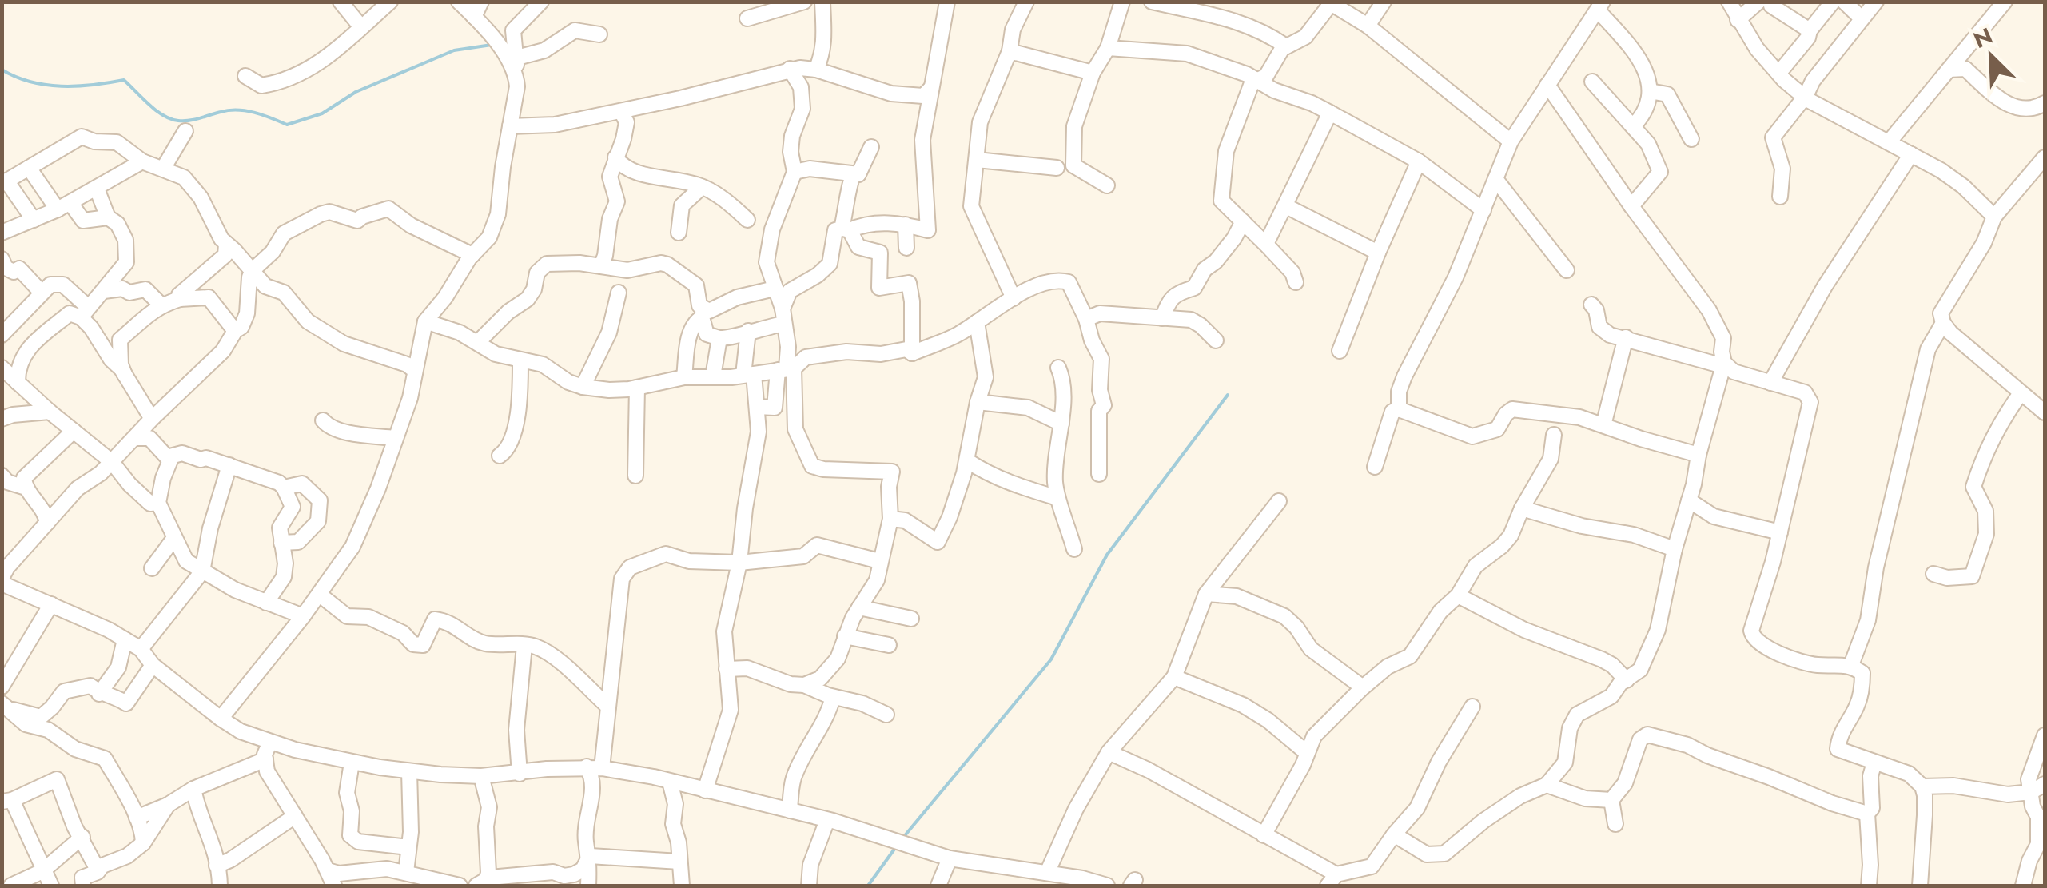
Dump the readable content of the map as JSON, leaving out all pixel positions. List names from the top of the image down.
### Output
{
  "north": "top left"
}
